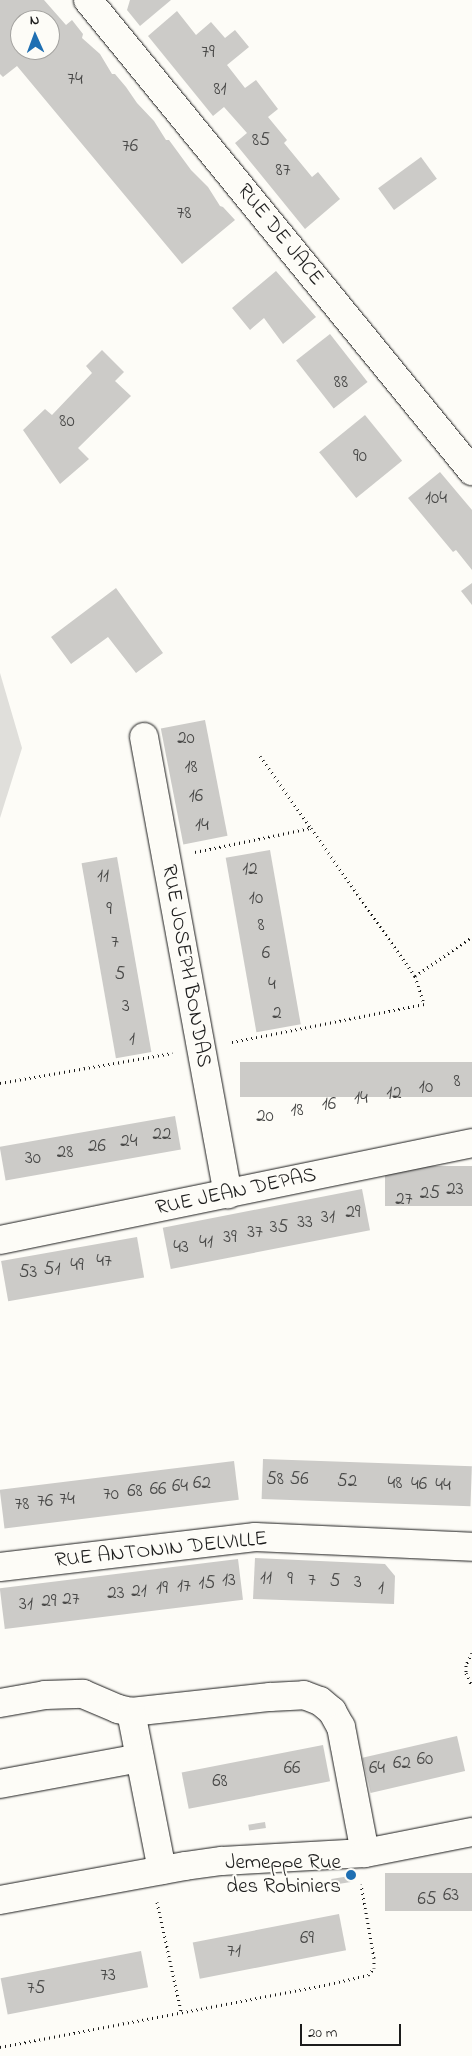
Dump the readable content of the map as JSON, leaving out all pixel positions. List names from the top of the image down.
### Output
{
  "streets": {
    "street": [
      "RUE DE JACE",
      "RUE JOSEPH BONDAS",
      "RUE JEAN DEPAS",
      "RUE ANTONIN DELVILLE"
    ]
  },
  "crossings": [
    ["RUE JOSEPH BONDAS", "RUE JEAN DEPAS"]
  ],
  "places": ["Jemeppe Rue des Robiniers"],
  "house_numbers": [
    "79",
    "74",
    "81",
    "85",
    "76",
    "87",
    "78",
    "88",
    "80",
    "90",
    "104",
    "20",
    "18",
    "16",
    "14",
    "12",
    "11",
    "10",
    "9",
    "8",
    "7",
    "6",
    "5",
    "4",
    "3",
    "2",
    "1",
    "8",
    "10",
    "12",
    "14",
    "16",
    "18",
    "20",
    "22",
    "24",
    "26",
    "28",
    "30",
    "23",
    "25",
    "27",
    "29",
    "31",
    "33",
    "35",
    "37",
    "39",
    "41",
    "43",
    "47",
    "49",
    "51",
    "53",
    "58",
    "56",
    "52",
    "62",
    "48",
    "46",
    "44",
    "64",
    "66",
    "68",
    "70",
    "74",
    "76",
    "78",
    "11",
    "9",
    "13",
    "7",
    "5",
    "3",
    "15",
    "17",
    "19",
    "1",
    "21",
    "23",
    "27",
    "29",
    "31",
    "60",
    "62",
    "66",
    "64",
    "68",
    "63",
    "65",
    "69",
    "71",
    "73",
    "75"
  ],
  "scale_bar": "20 m",
  "north": "top"
}
